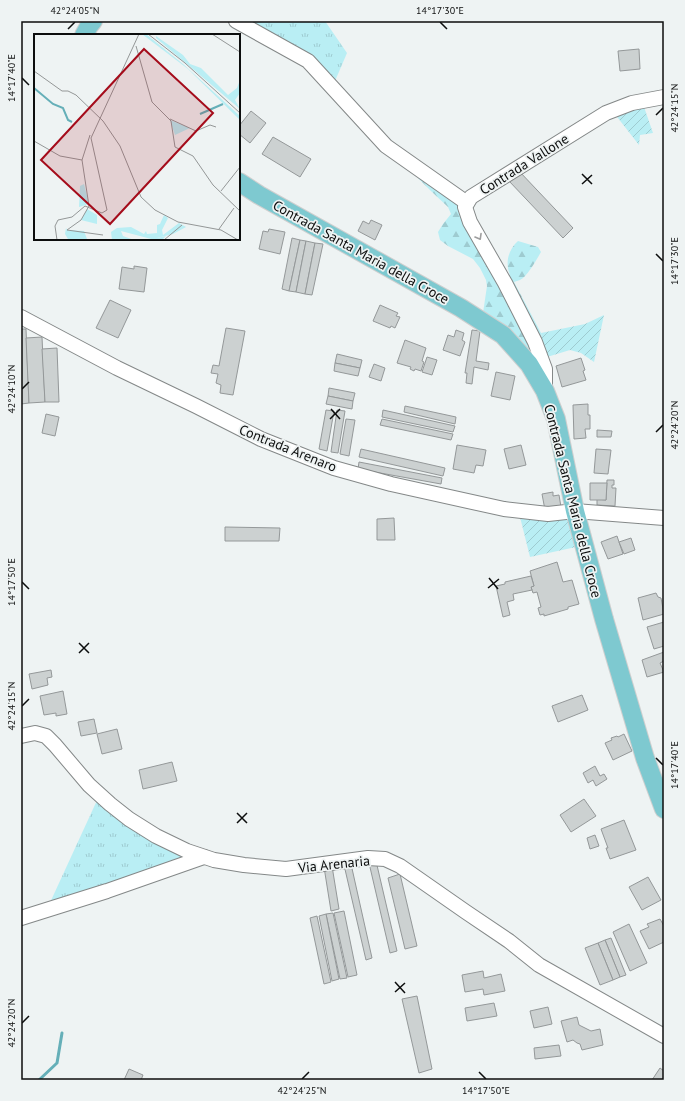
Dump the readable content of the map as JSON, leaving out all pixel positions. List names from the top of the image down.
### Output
{
  "streets": {
    "main road": ["Contrada Santa Maria della Croce"],
    "street": ["Contrada Vallone", "Contrada Arenaro", "Via Arenaria"]
  },
  "crossings": [
    ["Contrada Vallone", "Contrada Santa Maria della Croce"],
    ["Contrada Santa Maria della Croce", "Contrada Arenaro"]
  ],
  "one_way": ["Contrada Vallone"],
  "coordinates": [
    "42°24'05\"N",
    "14°17'30\"E",
    "14°17'40\"E",
    "42°24'15\"N",
    "42°24'10\"N",
    "42°24'20\"N",
    "14°17'50\"E",
    "42°24'25\"N"
  ]
}
